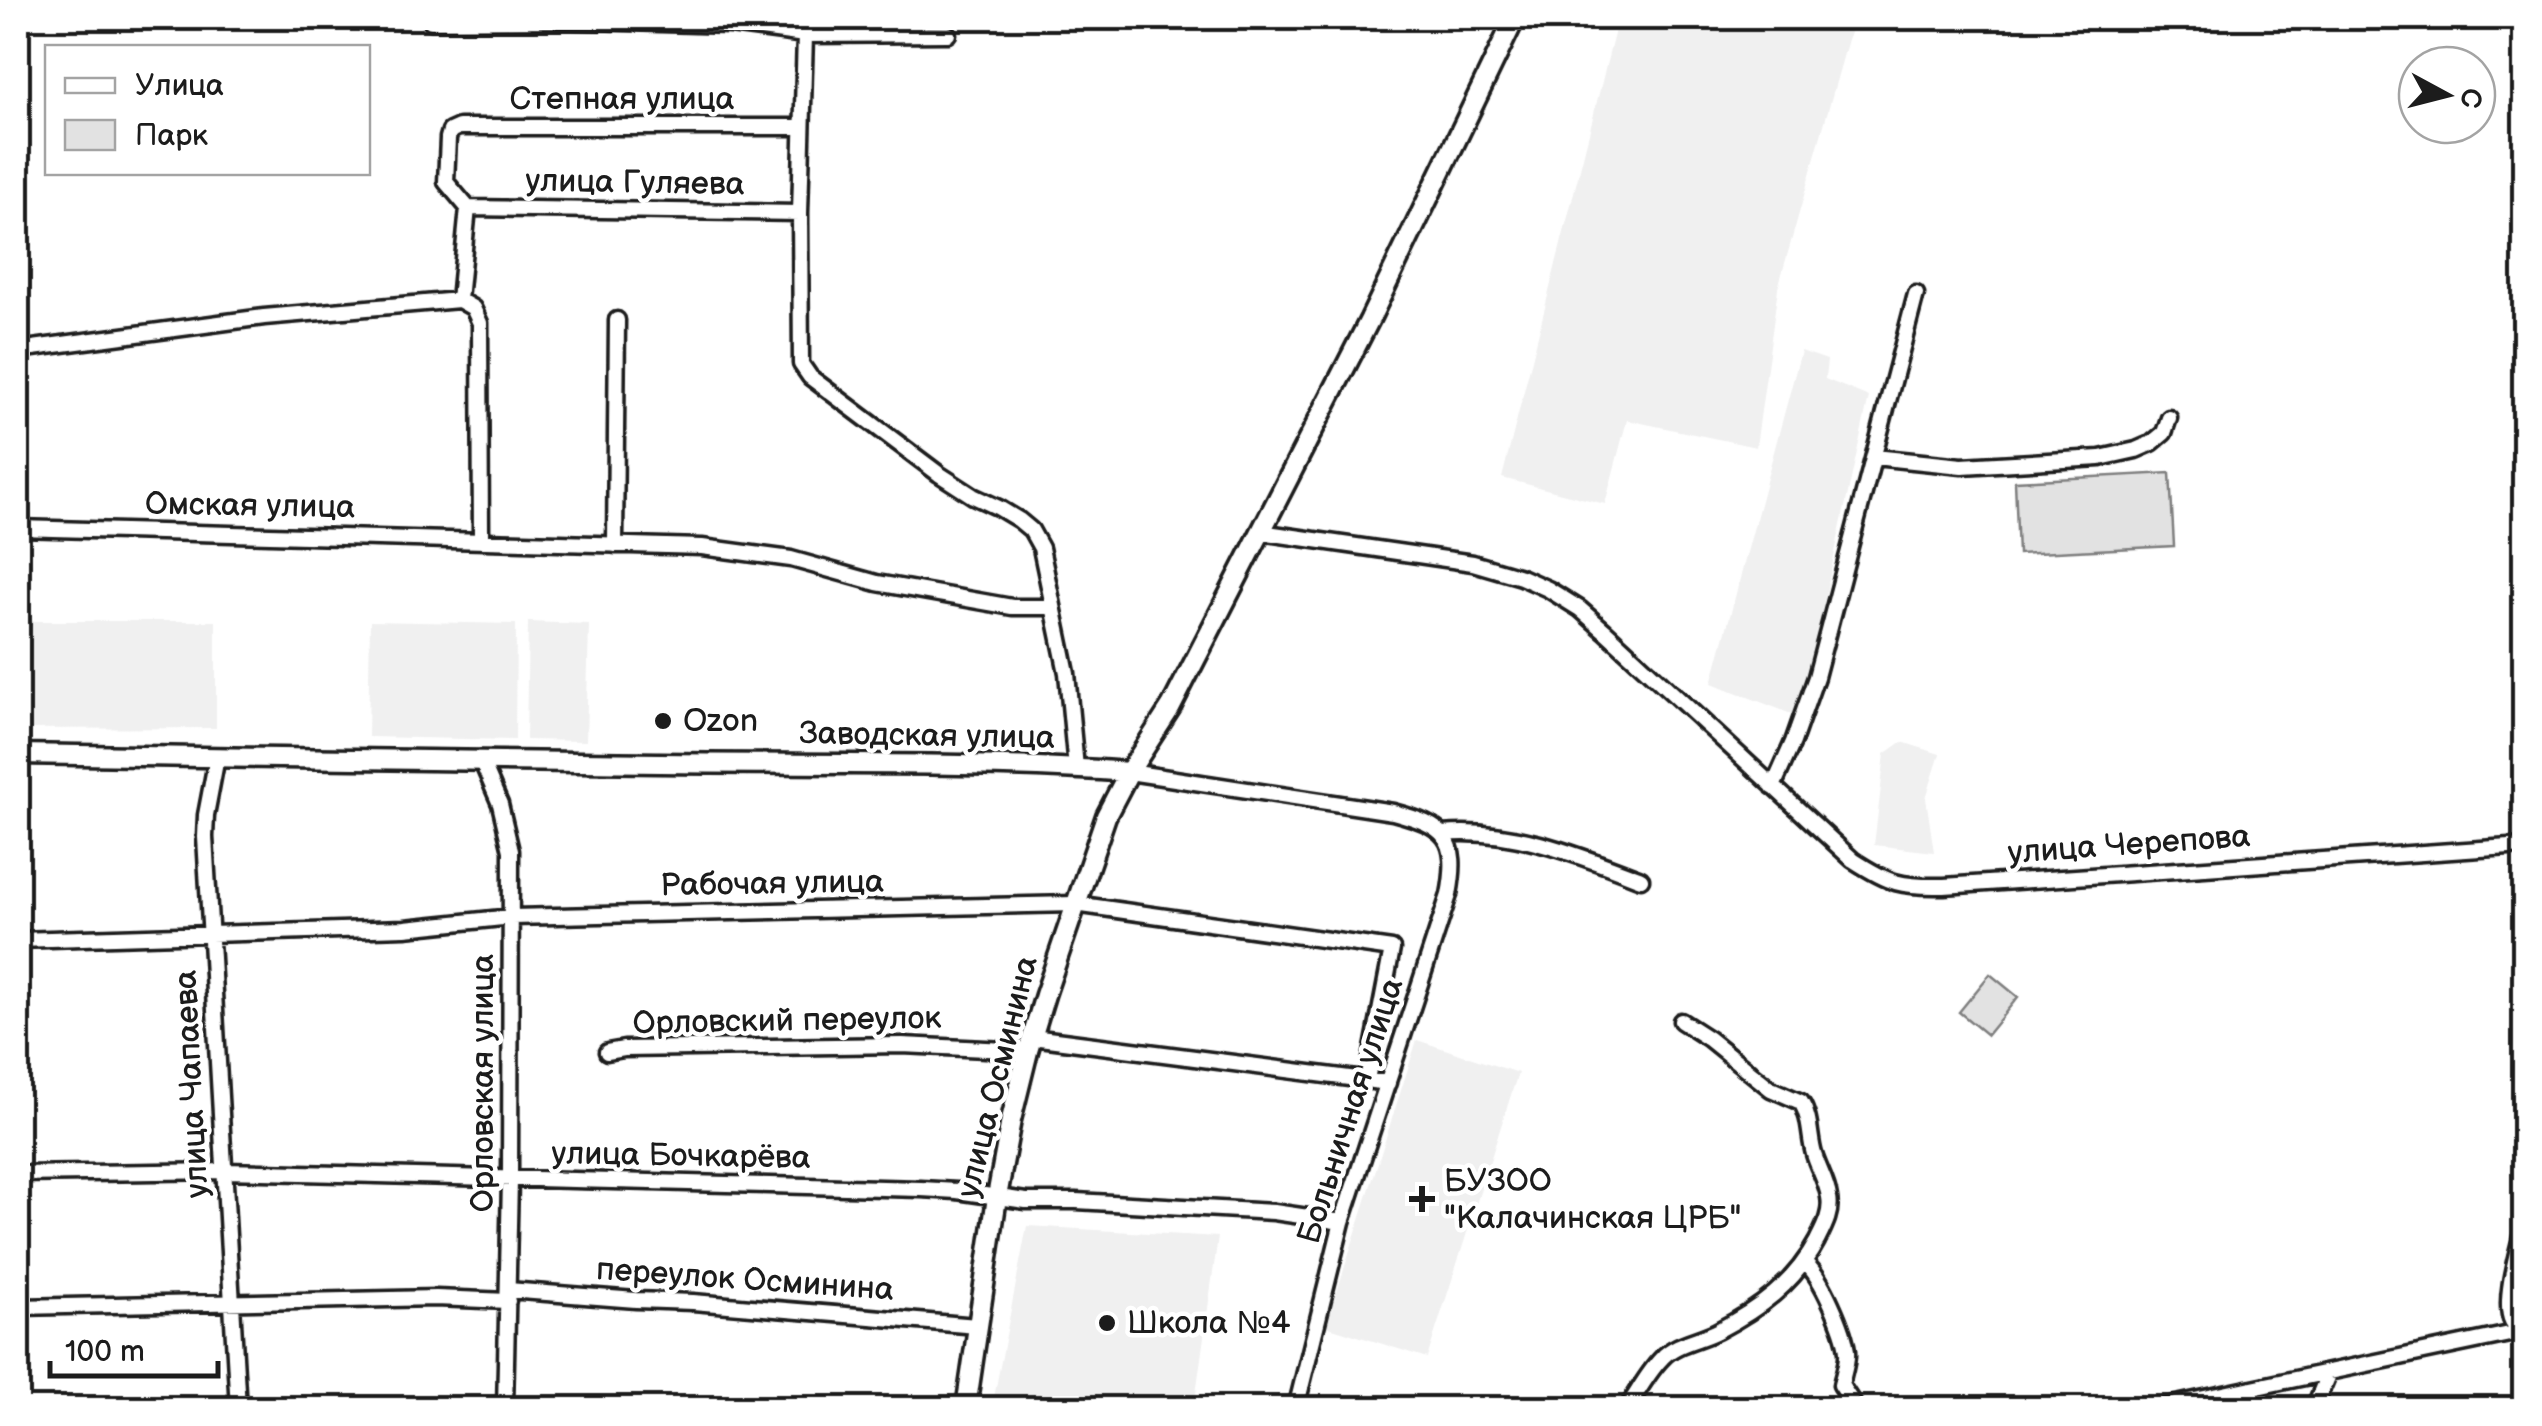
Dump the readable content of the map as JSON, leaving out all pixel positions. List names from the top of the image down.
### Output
{
  "streets": {
    "street": [
      "Степная улица",
      "улица Гуляева",
      "Омская улица",
      "Заводская улица",
      "улица Черепова",
      "Рабочая улица",
      "Орловский переулок",
      "улица Осминина",
      "Орловская улица",
      "улица Чапаева",
      "Больничная улица",
      "улица Бочкарёва",
      "переулок Осминина"
    ]
  },
  "crossings": [
    ["Степная улица", "улица Гуляева"],
    ["Заводская улица", "улица Осминина"],
    ["Заводская улица", "Орловская улица"],
    ["Заводская улица", "улица Чапаева"],
    ["Заводская улица", "Больничная улица"],
    ["улица Черепова", "улица Осминина"],
    ["Рабочая улица", "Орловский переулок"],
    ["Рабочая улица", "улица Осминина"],
    ["Рабочая улица", "Орловская улица"],
    ["Рабочая улица", "улица Чапаева"],
    ["Орловский переулок", "улица Осминина"],
    ["Орловский переулок", "Больничная улица"],
    ["улица Осминина", "улица Бочкарёва"],
    ["улица Осминина", "переулок Осминина"],
    ["Орловская улица", "улица Бочкарёва"],
    ["Орловская улица", "переулок Осминина"],
    ["улица Чапаева", "улица Бочкарёва"],
    ["улица Чапаева", "переулок Осминина"],
    ["Больничная улица", "улица Бочкарёва"]
  ],
  "places": {
    "other": ["Ozon", "Школа №4"],
    "health": ["БУЗОО \"Калачинская ЦРБ\""]
  },
  "legend": ["Улица", "Парк"],
  "scale_bar": "100 m",
  "north": "right"
}
